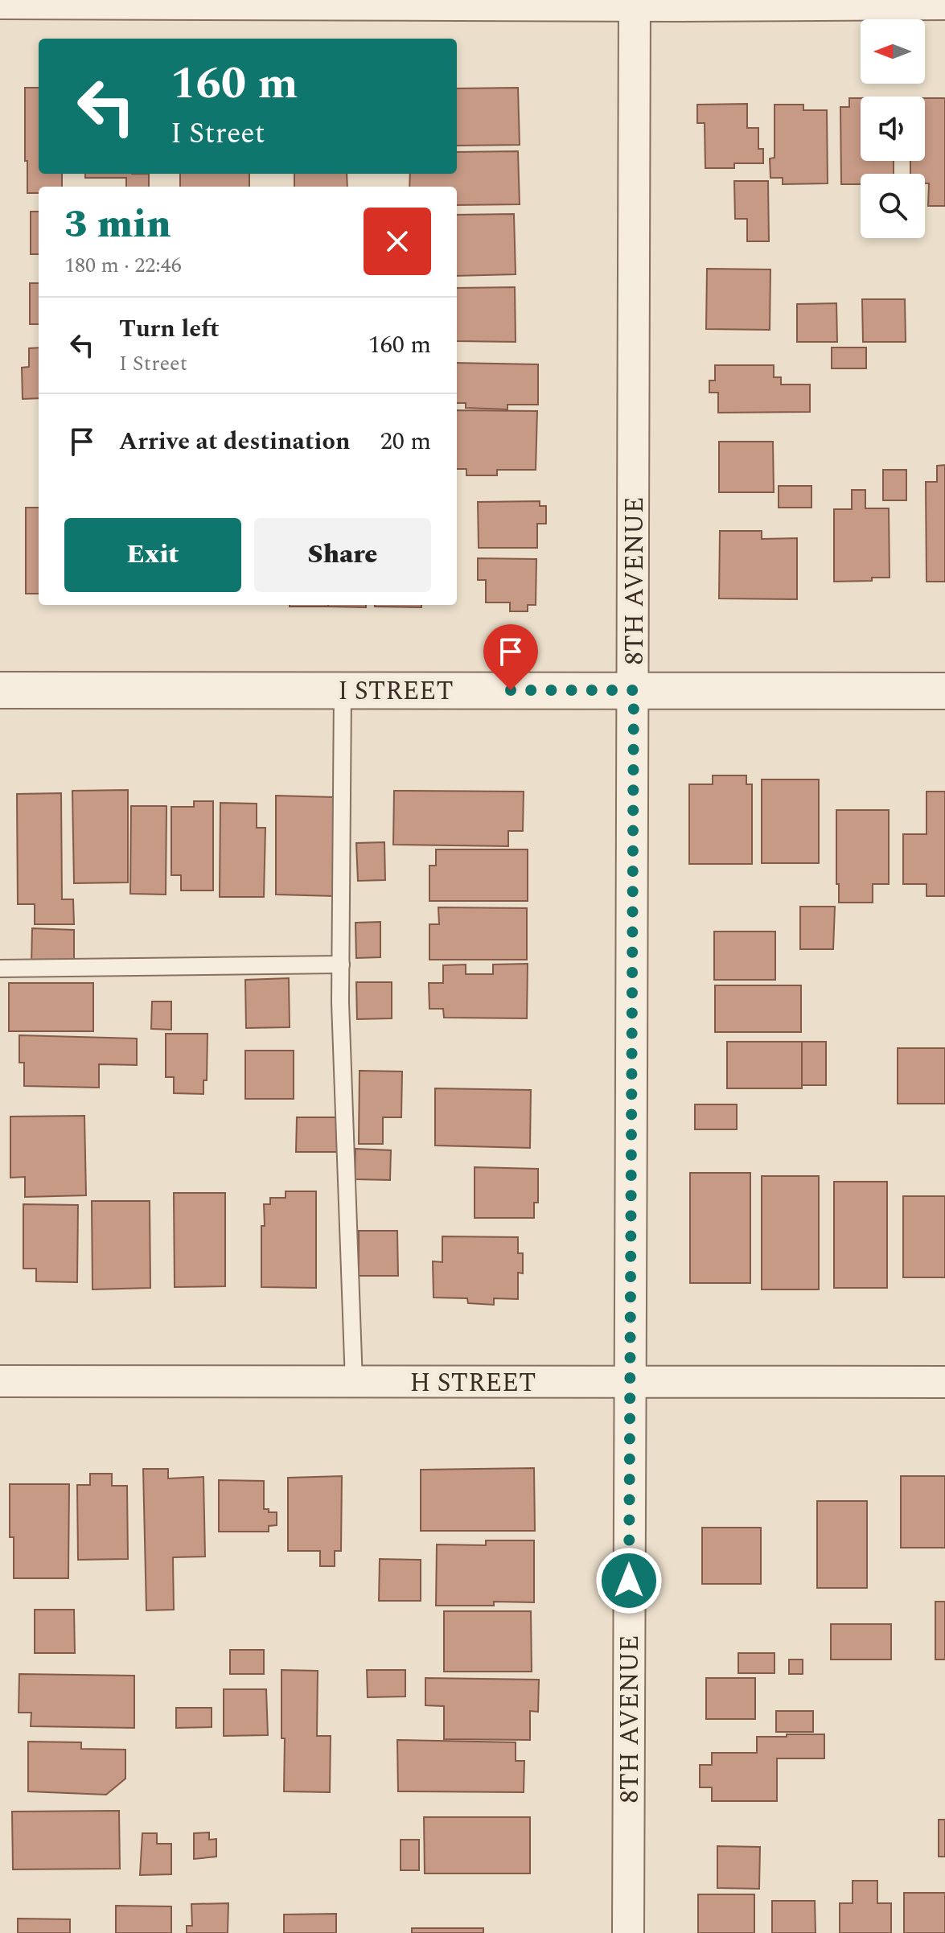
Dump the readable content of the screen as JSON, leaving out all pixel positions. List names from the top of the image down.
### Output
{
  "streets": {
    "street": ["8TH AVENUE", "I STREET", "H STREET"]
  },
  "crossings": [
    ["8TH AVENUE", "I STREET"],
    ["8TH AVENUE", "H STREET"]
  ],
  "north": "left",
  "page": {
    "turn": ["160 m", "I Street"],
    "heading": ["3 min", "180 m · 22:46"],
    "list": [
      {
        "name": "Turn left",
        "note": "I Street",
        "value": "160 m"
      },
      {
        "name": "Arrive at destination",
        "value": "20 m"
      }
    ],
    "buttons": ["Exit", "Share"]
  }
}
